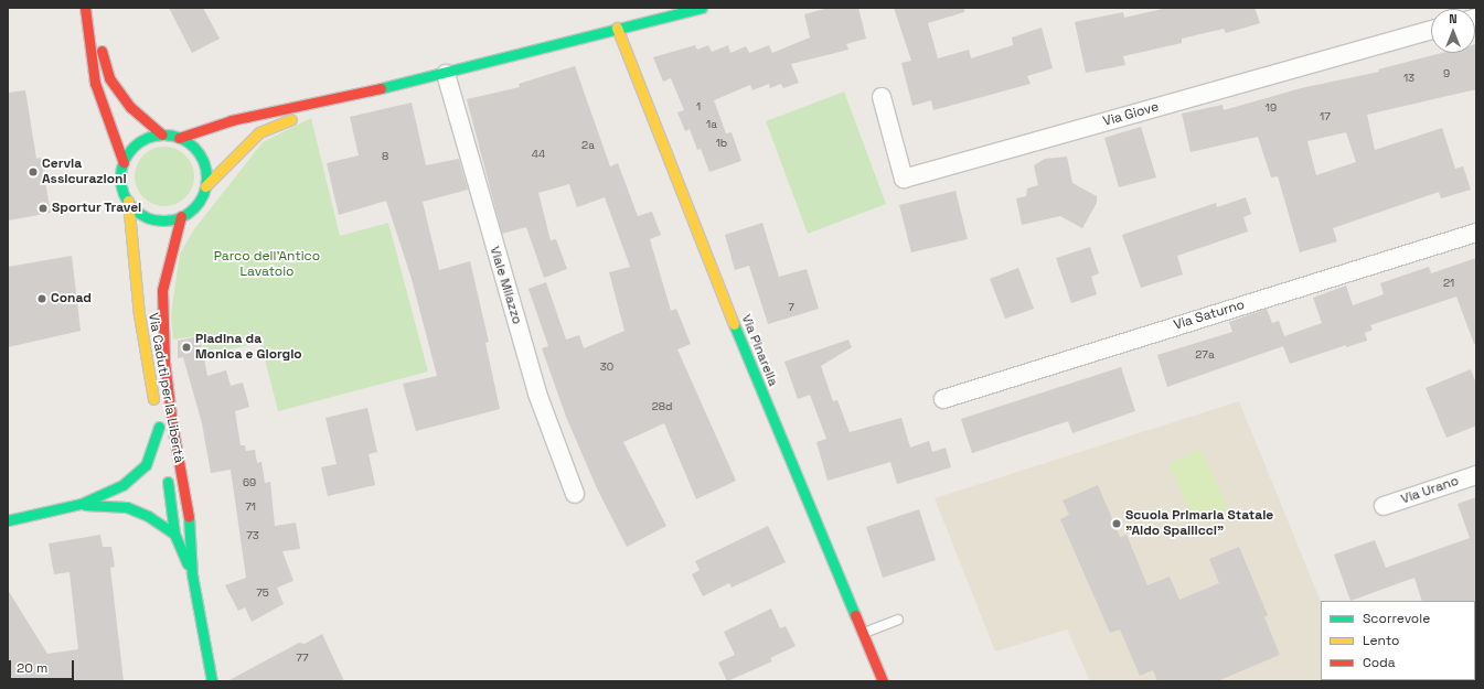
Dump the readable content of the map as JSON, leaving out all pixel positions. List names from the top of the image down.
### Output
{
  "streets": {
    "street": [
      "Via Giove",
      "Viale Milazzo",
      "Via Saturno",
      "Via Pinarella",
      "Via Caduti per la Libertà",
      "Via Urano"
    ]
  },
  "parks": ["Parco dell'Antico Lavatoio"],
  "places": [
    "Cervia Assicurazioni",
    "Sportur Travel",
    "Conad",
    "Piadina da Monica e Giorgio",
    "Scuola Primaria Statale \"Aldo Spallicci\""
  ],
  "house_numbers": [
    "9",
    "13",
    "1",
    "19",
    "17",
    "1a",
    "1b",
    "2a",
    "44",
    "8",
    "21",
    "7",
    "27a",
    "30",
    "28d",
    "69",
    "71",
    "73",
    "75",
    "77"
  ],
  "legend": ["Scorrevole", "Lento", "Coda"],
  "scale_bar": "20 m",
  "north": "top"
}
